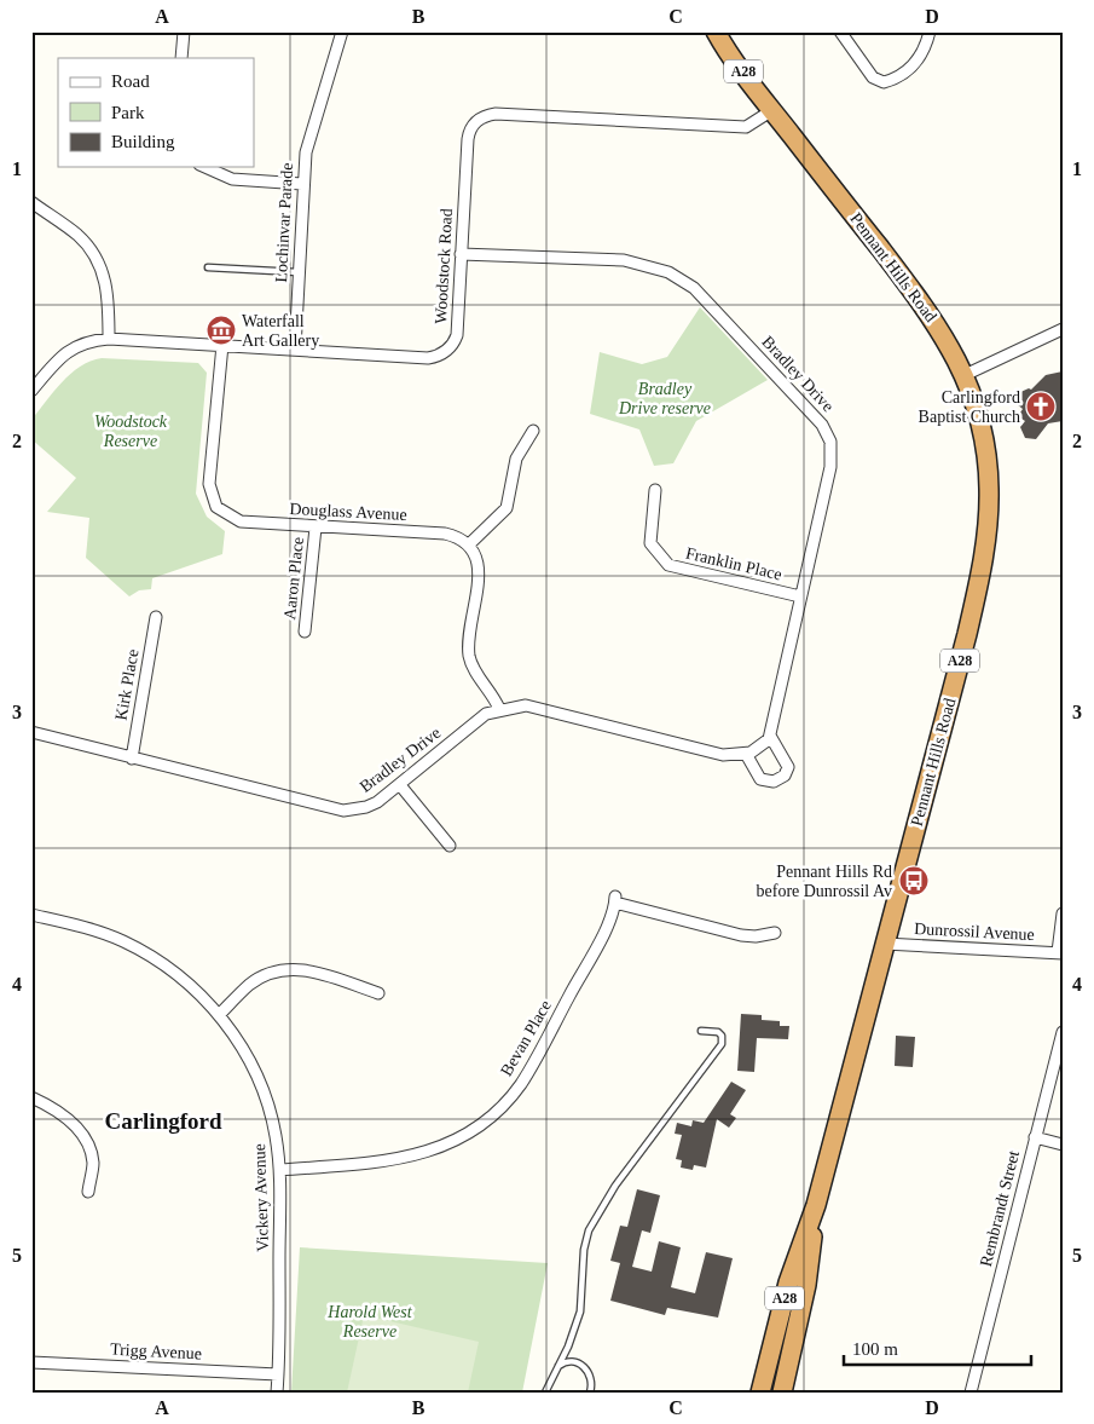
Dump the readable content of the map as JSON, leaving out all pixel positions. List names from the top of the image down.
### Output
{
  "streets": {
    "highway": ["A28", "Pennant Hills Road"],
    "street": [
      "Lochinvar Parade",
      "Woodstock Road",
      "Bradley Drive",
      "Douglass Avenue",
      "Franklin Place",
      "Aaron Place",
      "Kirk Place",
      "Dunrossil Avenue",
      "Bevan Place",
      "Vickery Avenue",
      "Rembrandt Street",
      "Trigg Avenue"
    ]
  },
  "crossings": [
    ["Lochinvar Parade", "Woodstock Road"],
    ["Woodstock Road", "Pennant Hills Road"],
    ["Woodstock Road", "Bradley Drive"],
    ["Woodstock Road", "Douglass Avenue"],
    ["Pennant Hills Road", "Dunrossil Avenue"],
    ["Bradley Drive", "Franklin Place"],
    ["Bradley Drive", "Kirk Place"],
    ["Douglass Avenue", "Aaron Place"],
    ["Bevan Place", "Vickery Avenue"],
    ["Vickery Avenue", "Trigg Avenue"]
  ],
  "districts": ["Carlingford"],
  "parks": ["Bradley Drive reserve", "Woodstock Reserve", "Harold West Reserve"],
  "places": {
    "museum": ["Waterfall Art Gallery"],
    "church": ["Carlingford Baptist Church"],
    "bus stop": ["Pennant Hills Rd before Dunrossil Av"]
  },
  "legend": ["Road", "Park", "Building"],
  "scale_bar": "100 m",
  "grid": {
    "columns": [
      "A",
      "B",
      "C",
      "D"
    ],
    "rows": [
      "1",
      "2",
      "3",
      "4",
      "5"
    ]
  }
}
